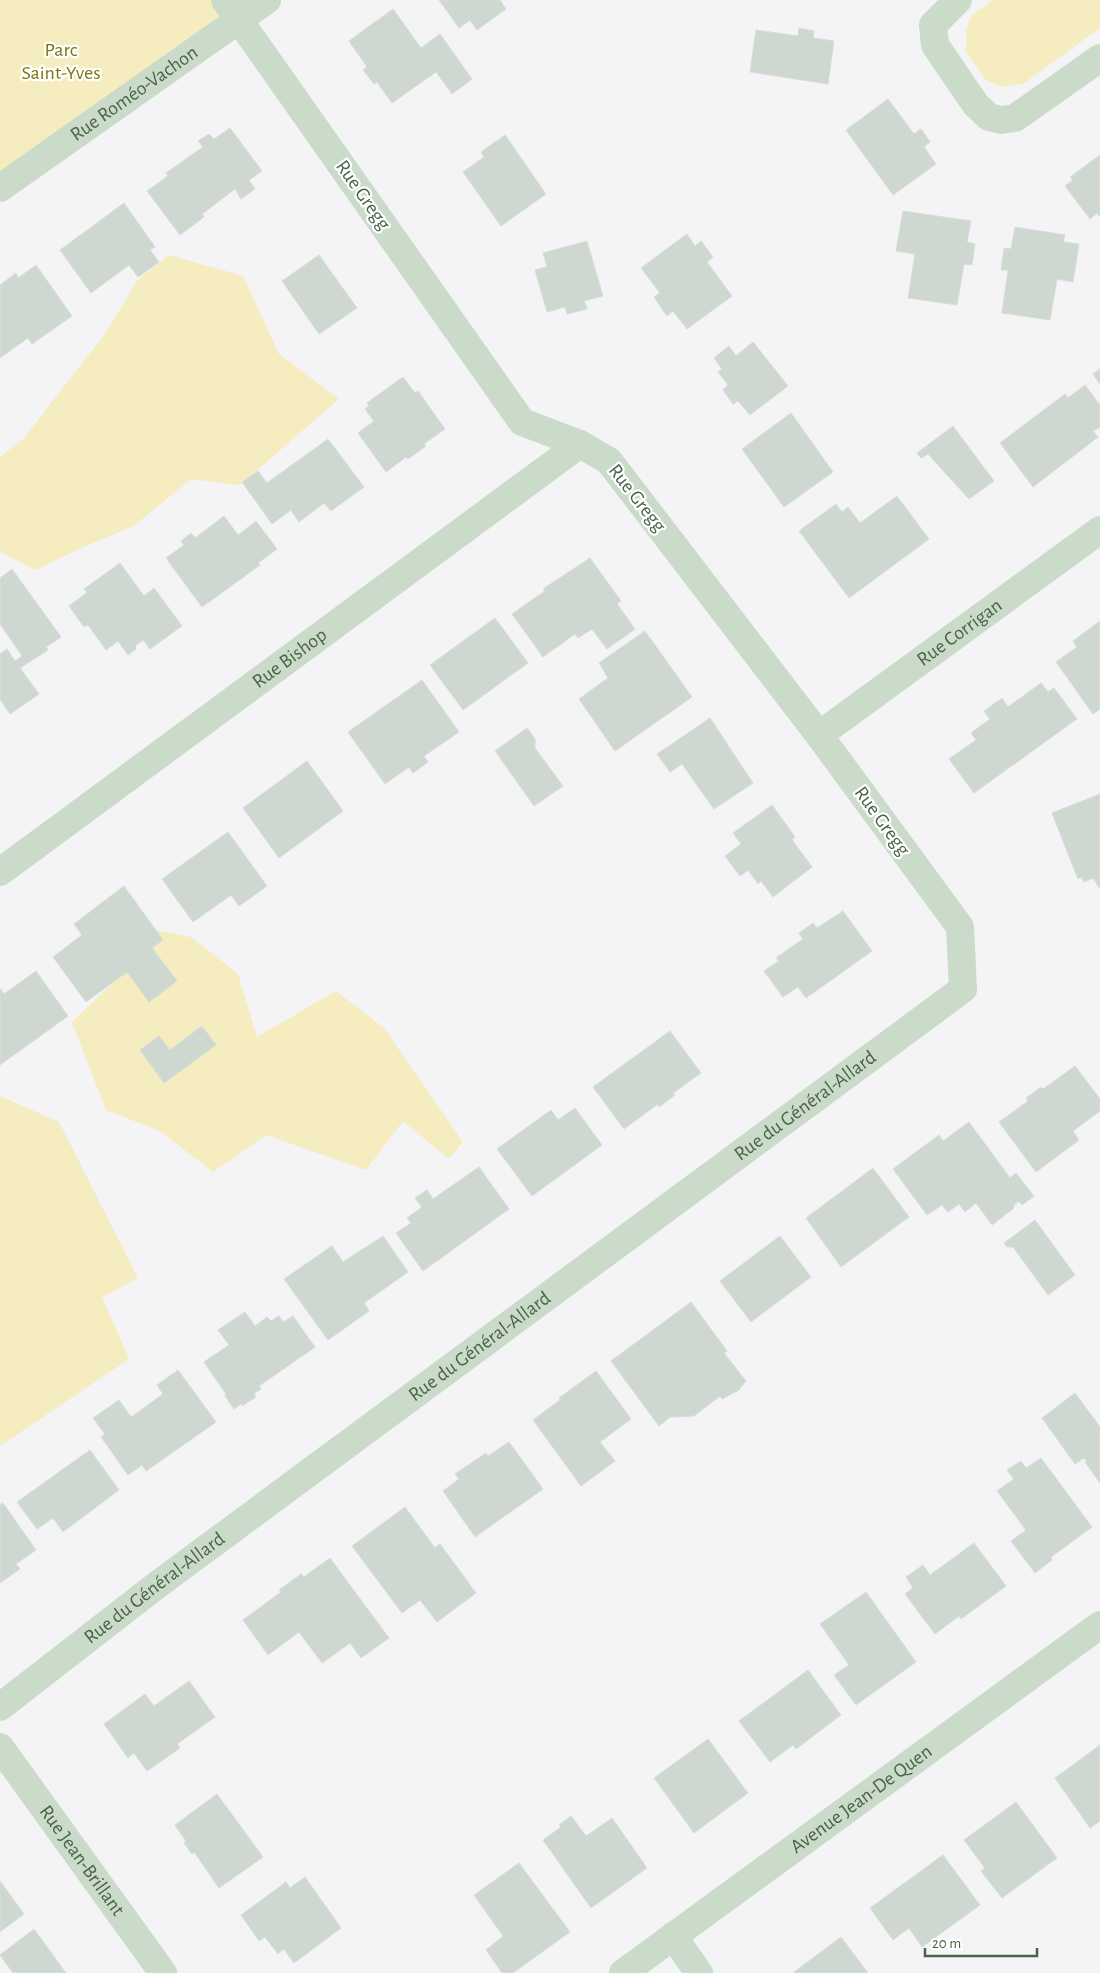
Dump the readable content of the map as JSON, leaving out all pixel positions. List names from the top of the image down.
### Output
{
  "streets": {
    "street": [
      "Rue Roméo-Vachon",
      "Rue Gregg",
      "Rue Corrigan",
      "Rue Bishop",
      "Rue du Général-Allard",
      "Avenue Jean-De Quen",
      "Rue Jean-Brillant"
    ]
  },
  "crossings": [
    ["Rue Roméo-Vachon", "Rue Gregg"],
    ["Rue Gregg", "Rue Corrigan"],
    ["Rue Gregg", "Rue Bishop"],
    ["Rue Gregg", "Rue du Général-Allard"]
  ],
  "parks": ["Parc Saint-Yves"],
  "scale_bar": "20 m"
}
